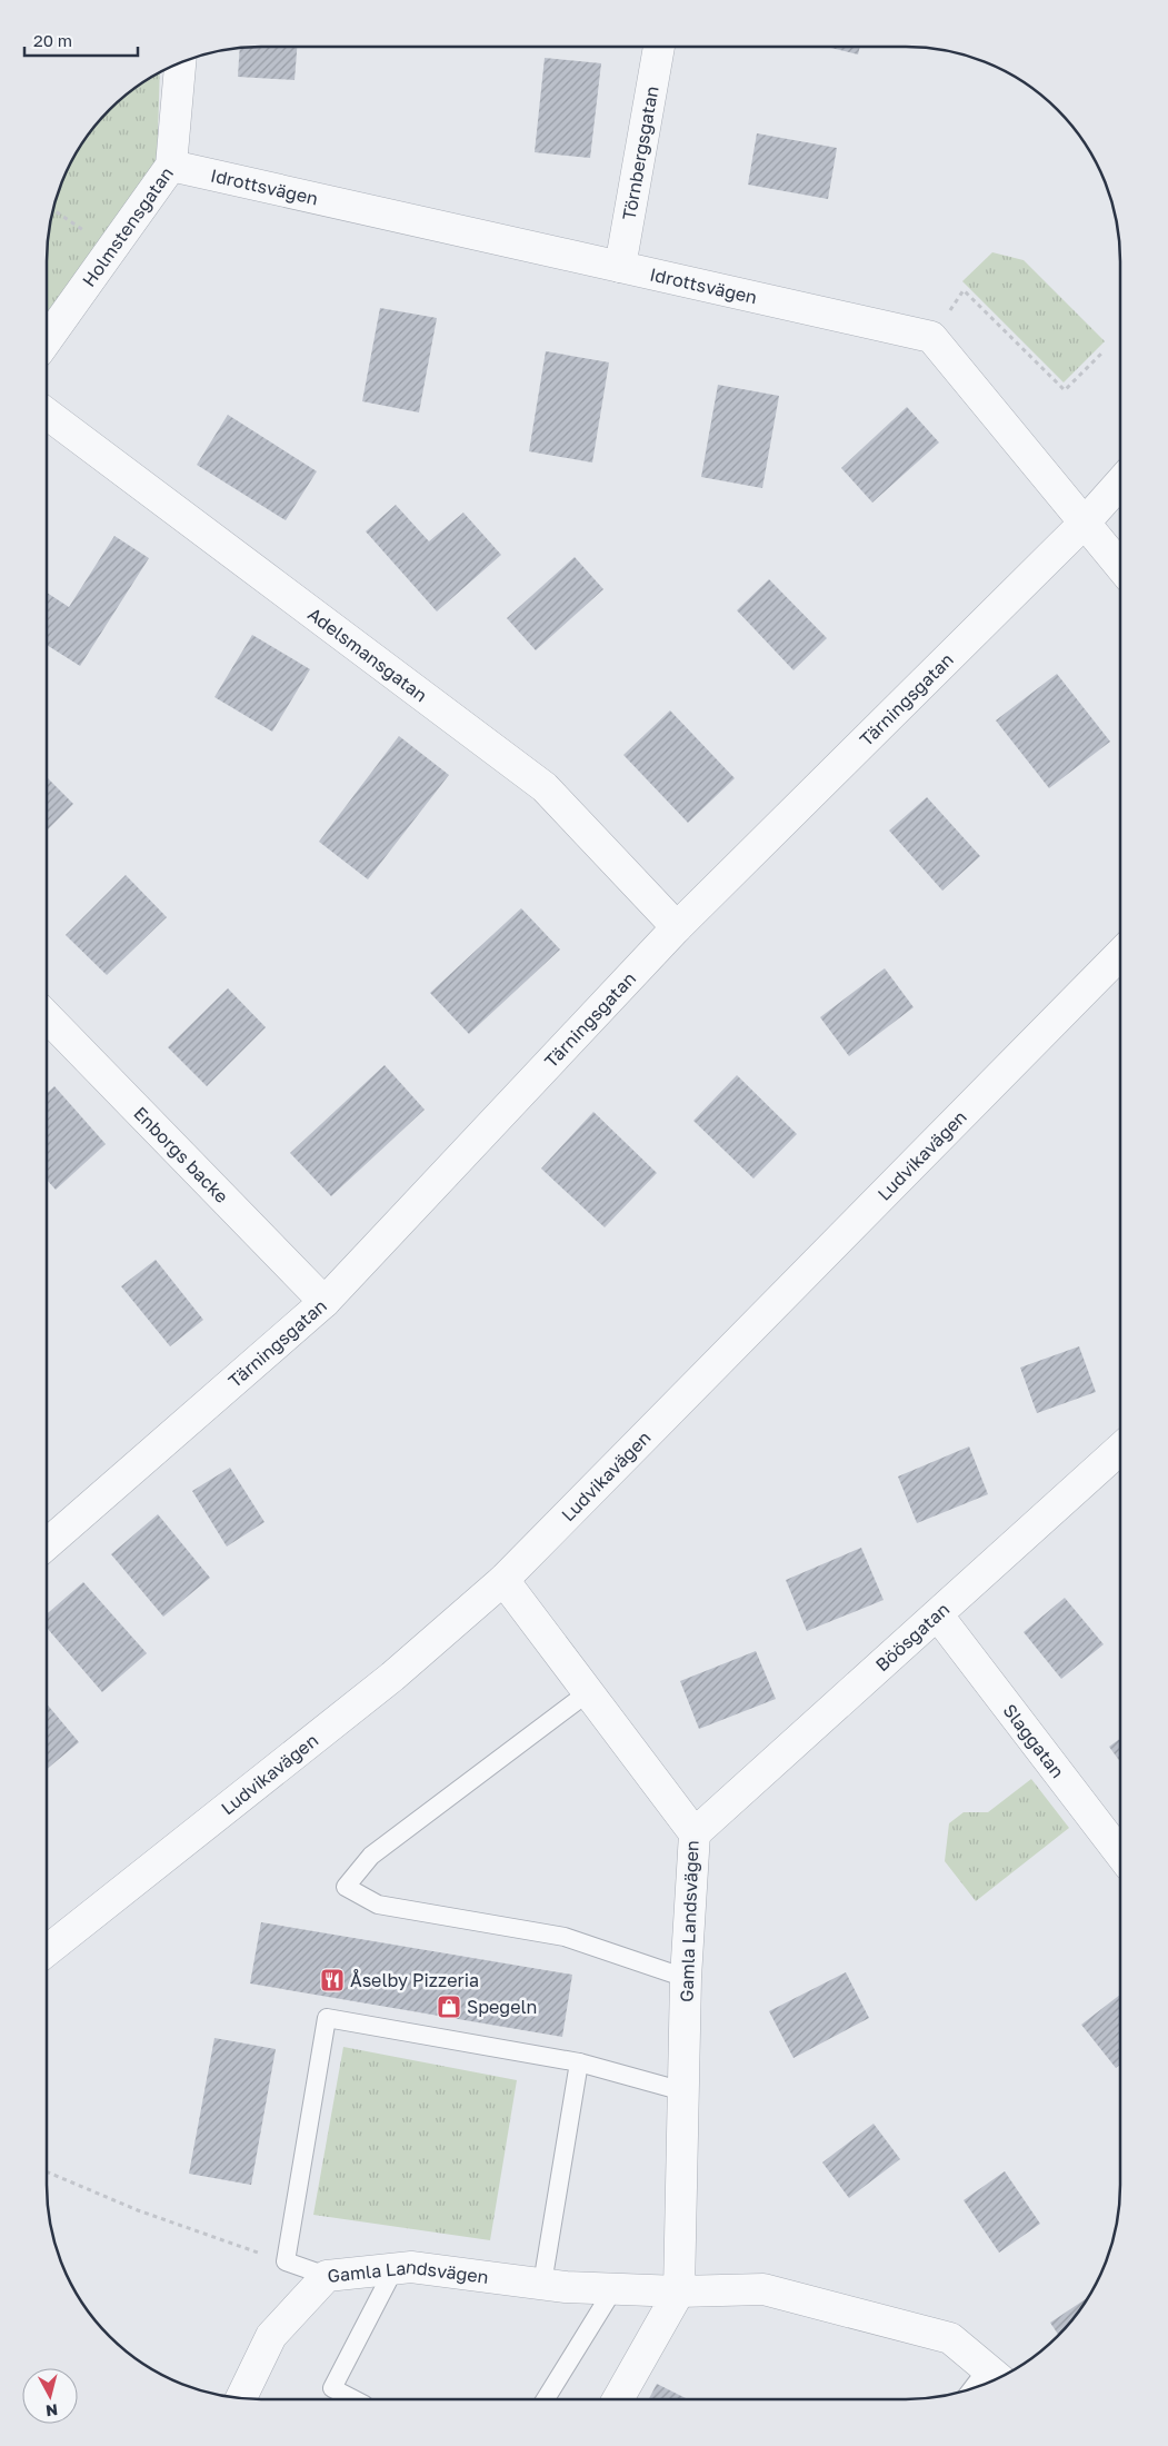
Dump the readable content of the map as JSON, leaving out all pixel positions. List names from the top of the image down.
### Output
{
  "streets": {
    "street": [
      "Törnbergsgatan",
      "Idrottsvägen",
      "Holmstensgatan",
      "Adelsmansgatan",
      "Tärningsgatan",
      "Enborgs backe",
      "Ludvikavägen",
      "Böösgatan",
      "Slaggatan",
      "Gamla Landsvägen"
    ]
  },
  "crossings": [
    ["Törnbergsgatan", "Idrottsvägen"],
    ["Idrottsvägen", "Holmstensgatan"],
    ["Adelsmansgatan", "Tärningsgatan"],
    ["Tärningsgatan", "Enborgs backe"],
    ["Ludvikavägen", "Gamla Landsvägen"],
    ["Böösgatan", "Slaggatan"],
    ["Böösgatan", "Gamla Landsvägen"]
  ],
  "places": {
    "restaurant": ["Åselby Pizzeria"],
    "shop": ["Spegeln"]
  },
  "scale_bar": "20 m",
  "north": "bottom"
}
